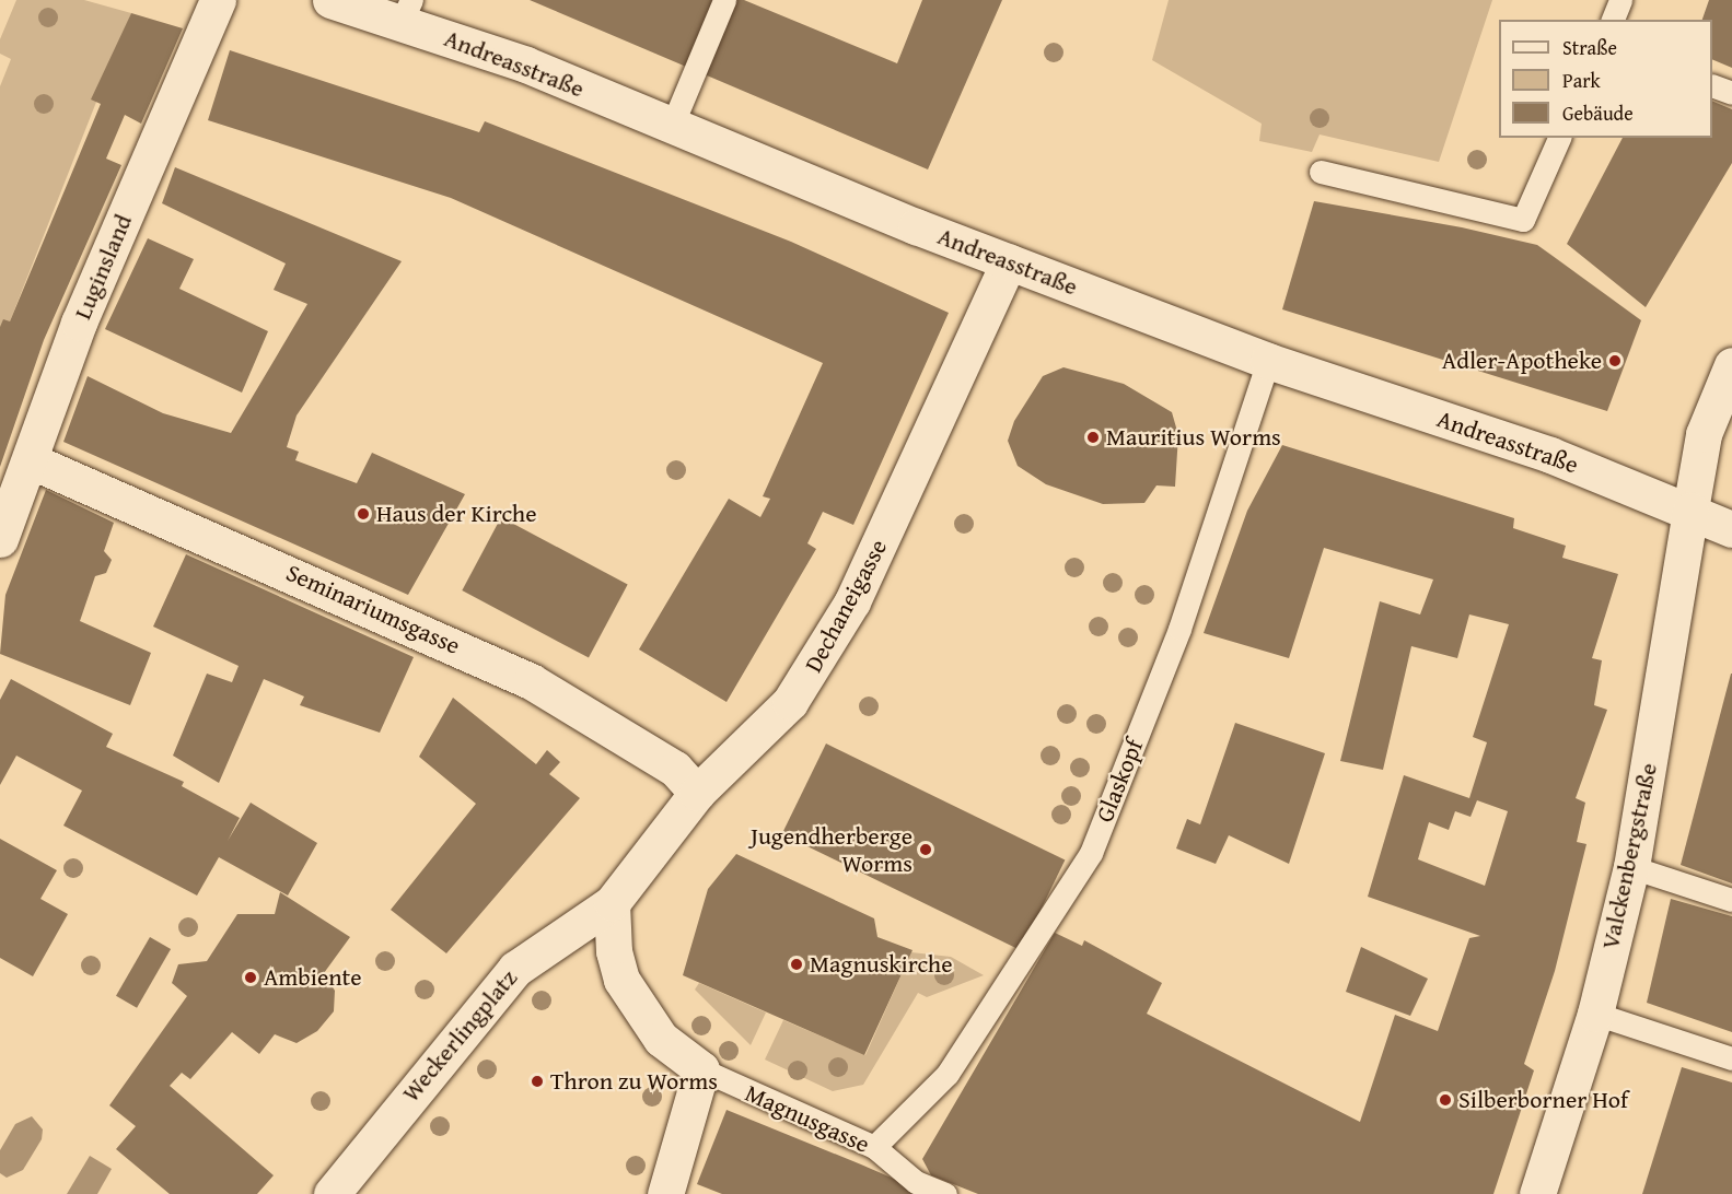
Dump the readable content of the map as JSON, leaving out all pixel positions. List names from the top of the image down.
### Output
{
  "streets": {
    "street": [
      "Andreasstraße",
      "Luginsland",
      "Dechaneigasse",
      "Seminariumsgasse",
      "Valckenbergstraße",
      "Weckerlingplatz",
      "Magnusgasse"
    ],
    "lane": ["Glaskopf"]
  },
  "crossings": [
    ["Andreasstraße", "Dechaneigasse"],
    ["Andreasstraße", "Glaskopf"],
    ["Andreasstraße", "Valckenbergstraße"],
    ["Luginsland", "Seminariumsgasse"],
    ["Dechaneigasse", "Seminariumsgasse"],
    ["Dechaneigasse", "Weckerlingplatz"],
    ["Dechaneigasse", "Magnusgasse"],
    ["Glaskopf", "Magnusgasse"],
    ["Weckerlingplatz", "Magnusgasse"]
  ],
  "places": [
    "Adler-Apotheke",
    "Mauritius Worms",
    "Haus der Kirche",
    "Jugendherberge Worms",
    "Magnuskirche",
    "Ambiente",
    "Thron zu Worms",
    "Silberborner Hof"
  ],
  "legend": ["Straße", "Park", "Gebäude"]
}
